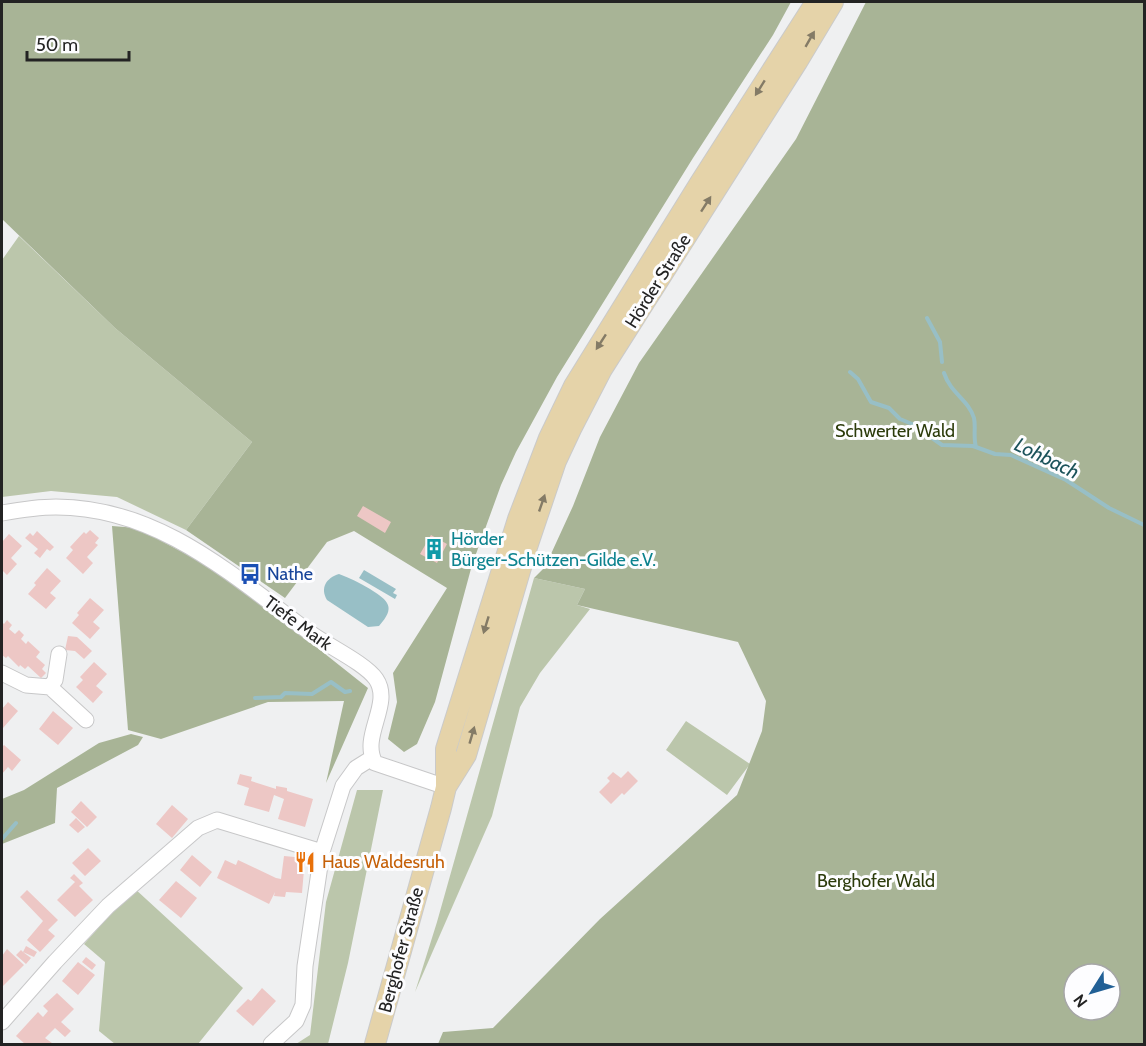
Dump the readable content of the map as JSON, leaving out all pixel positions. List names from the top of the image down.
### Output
{
  "streets": {
    "main road": ["Hörder Straße", "Berghofer Straße"],
    "street": ["Tiefe Mark"]
  },
  "crossings": [
    ["Hörder Straße", "Berghofer Straße"]
  ],
  "water": ["Lohbach"],
  "parks": ["Schwerter Wald", "Berghofer Wald"],
  "places": {
    "building": ["Hörder Bürger-Schützen-Gilde e.V."],
    "bus stop": ["Nathe"],
    "restaurant": ["Haus Waldesruh"]
  },
  "scale_bar": "50 m",
  "north": "bottom left"
}
